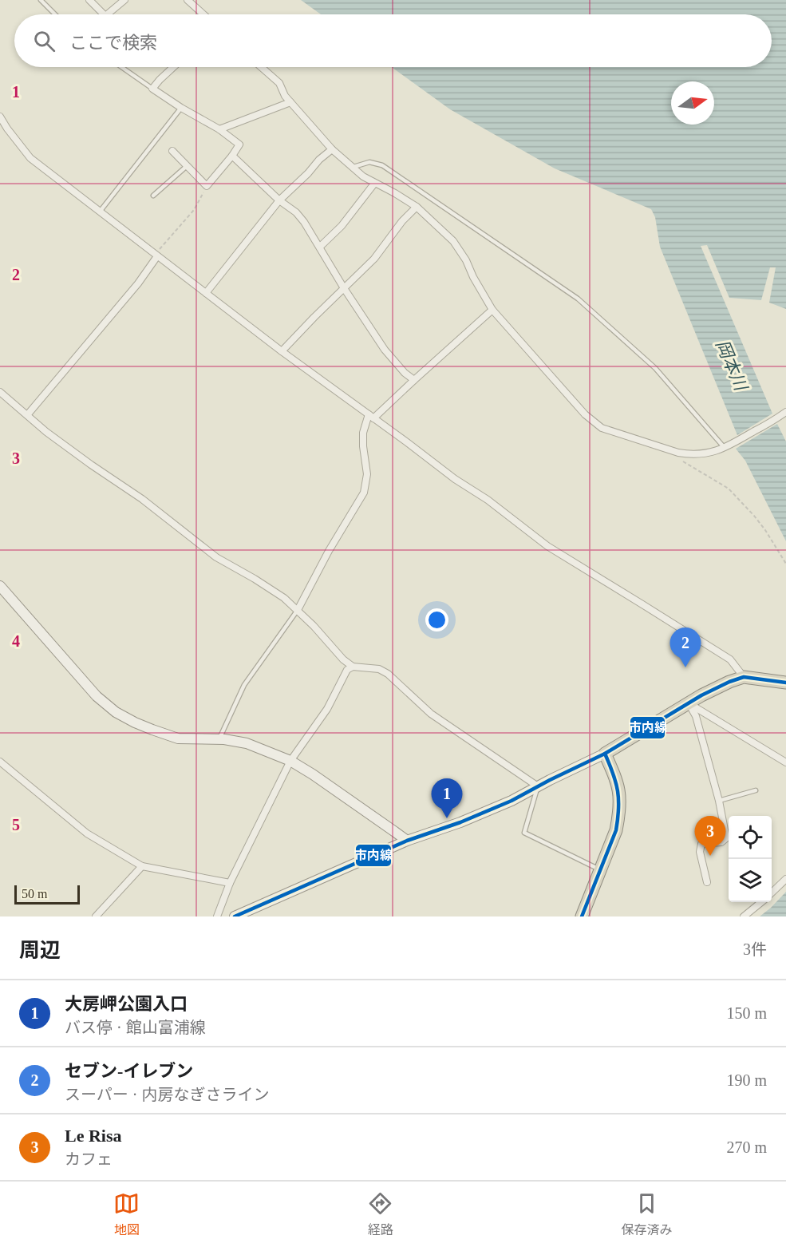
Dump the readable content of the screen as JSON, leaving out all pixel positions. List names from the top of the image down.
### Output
{
  "water": ["岡本川"],
  "lines": ["transit line 市内線"],
  "scale_bar": "50 m",
  "north": "right",
  "page": {
    "search": "ここで検索",
    "pins": ["2", "1", "3"],
    "scale": "50 m",
    "heading": ["周辺", "3件"],
    "list": [
      {
        "mark": "1",
        "name": "大房岬公園入口",
        "note": "バス停 · 館山富浦線",
        "value": "150 m"
      },
      {
        "mark": "2",
        "name": "セブン-イレブン",
        "note": "スーパー · 内房なぎさライン",
        "value": "190 m"
      },
      {
        "mark": "3",
        "name": "Le Risa",
        "note": "カフェ",
        "value": "270 m"
      }
    ],
    "nav": ["地図", "経路", "保存済み"]
  },
  "grid": {
    "rows": [
      "1",
      "2",
      "3",
      "4",
      "5"
    ]
  }
}
